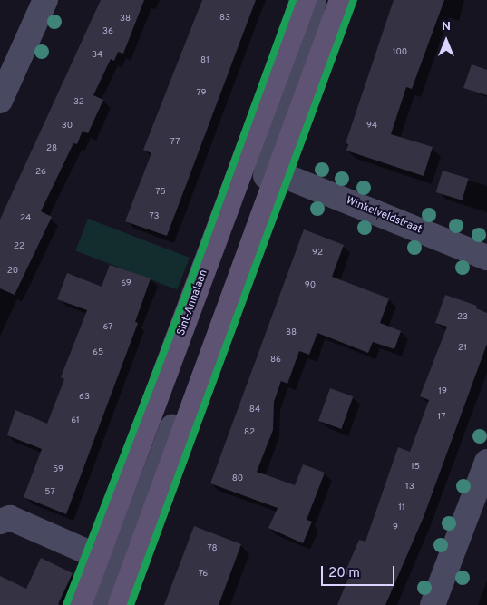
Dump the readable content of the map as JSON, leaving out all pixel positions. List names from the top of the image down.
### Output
{
  "streets": {
    "main road": ["Sint-Annalaan"],
    "street": ["Winkelveldstraat"]
  },
  "house_numbers": [
    "83",
    "38",
    "36",
    "100",
    "34",
    "81",
    "79",
    "32",
    "30",
    "94",
    "77",
    "28",
    "26",
    "75",
    "73",
    "24",
    "22",
    "92",
    "20",
    "69",
    "90",
    "23",
    "67",
    "88",
    "21",
    "65",
    "86",
    "19",
    "63",
    "84",
    "17",
    "61",
    "82",
    "15",
    "59",
    "80",
    "13",
    "57",
    "11",
    "9",
    "78",
    "76"
  ],
  "scale_bar": "20 m",
  "north": "top"
}
